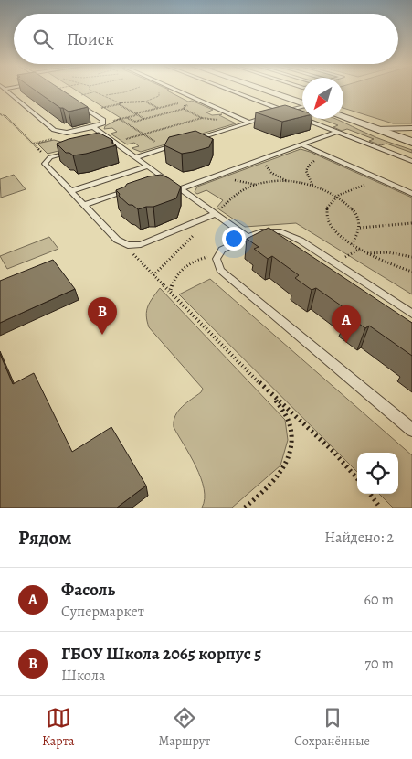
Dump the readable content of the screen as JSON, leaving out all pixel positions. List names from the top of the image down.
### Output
{
  "north": "bottom left",
  "page": {
    "search": "Поиск",
    "pins": ["B", "A"],
    "heading": ["Рядом", "Найдено: 2"],
    "list": [
      {
        "mark": "A",
        "name": "Фасоль",
        "note": "Супермаркет",
        "value": "60 m"
      },
      {
        "mark": "B",
        "name": "ГБОУ Школа 2065 корпус 5",
        "note": "Школа",
        "value": "70 m"
      }
    ],
    "nav": ["Карта", "Маршрут", "Сохранённые"]
  }
}
